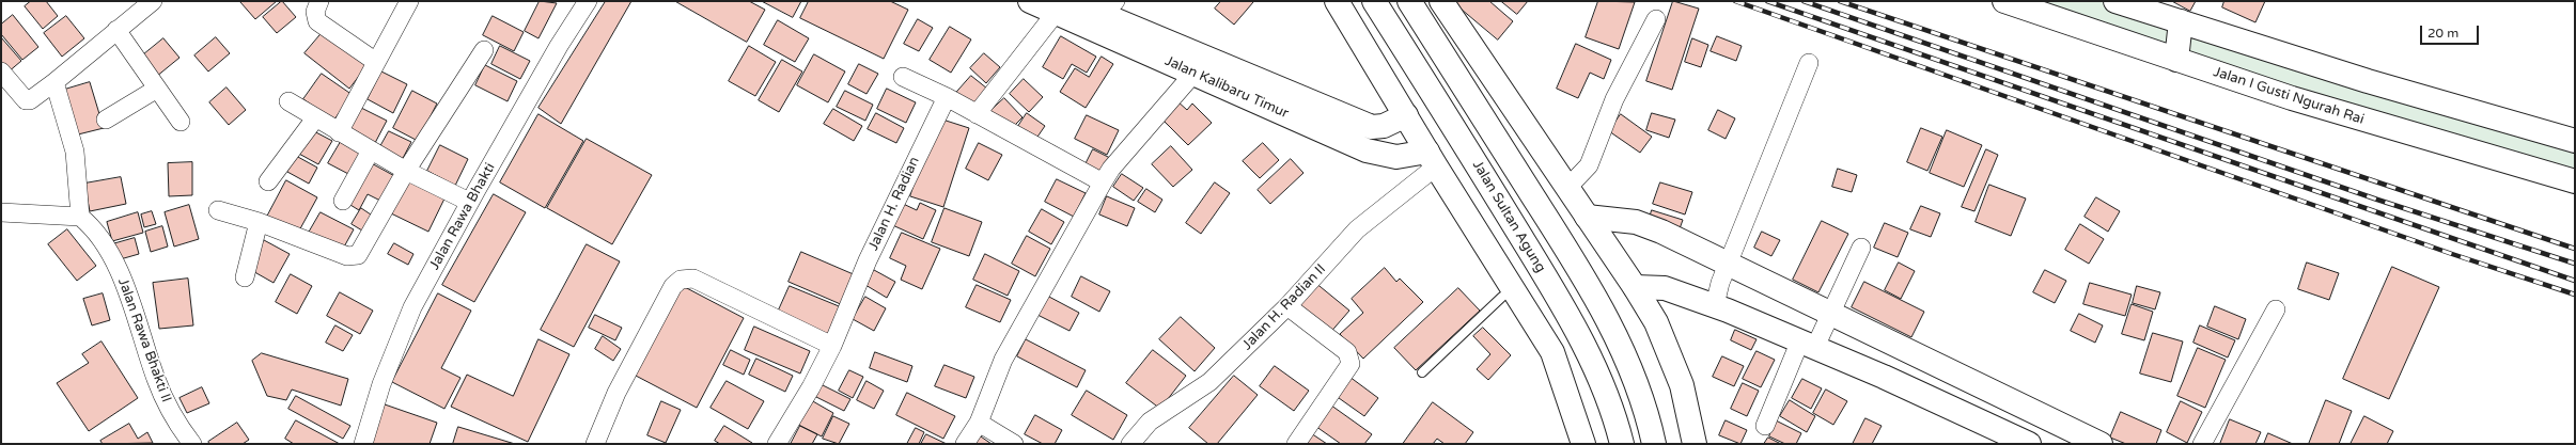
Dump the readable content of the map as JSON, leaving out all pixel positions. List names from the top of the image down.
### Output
{
  "streets": {
    "main road": ["Jalan Kalibaru Timur", "Jalan I Gusti Ngurah Rai", "Jalan Sultan Agung"],
    "street": [
      "Jalan H. Radian",
      "Jalan Rawa Bhakti",
      "Jalan H. Radian II",
      "Jalan Rawa Bhakti II"
    ]
  },
  "crossings": [
    ["Jalan Kalibaru Timur", "Jalan H. Radian II"]
  ],
  "scale_bar": "20 m"
}
